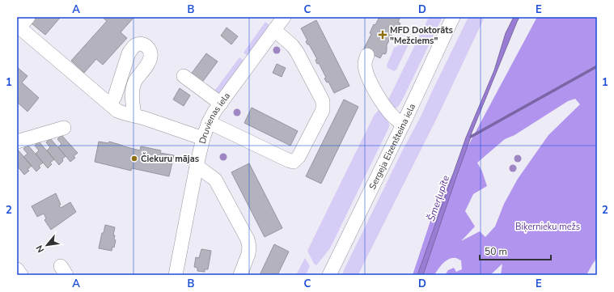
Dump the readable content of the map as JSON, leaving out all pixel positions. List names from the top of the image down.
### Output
{
  "streets": {
    "street": ["Druvienas iela", "Sergeja Eizenšteina iela"]
  },
  "water": ["Šmerļupīte"],
  "parks": ["Biķernieku mežs"],
  "places": {
    "health": ["MFD Doktorāts \"Mežciems\""],
    "other": ["Čiekuru mājas"]
  },
  "scale_bar": "50 m",
  "north": "bottom left",
  "grid": {
    "columns": [
      "A",
      "B",
      "C",
      "D",
      "E"
    ],
    "rows": ["1", "2"]
  }
}
